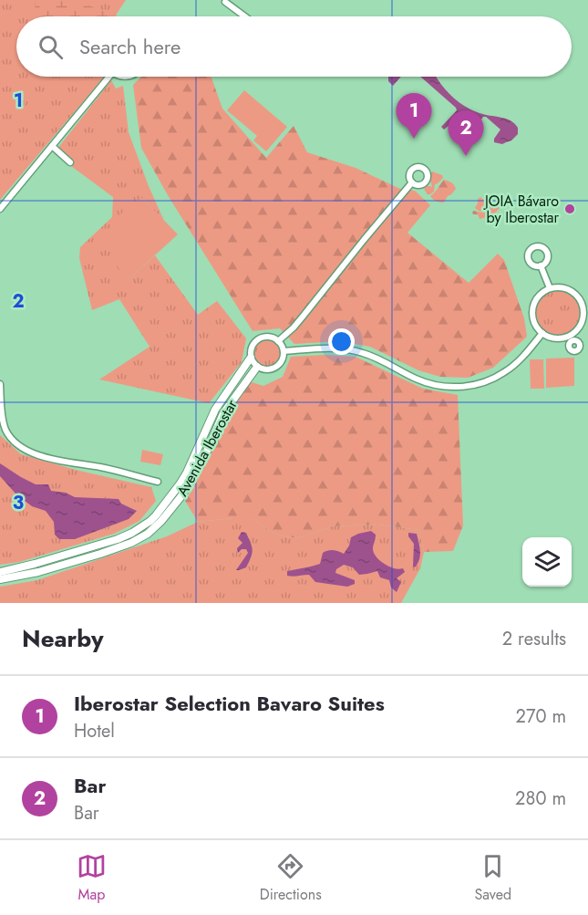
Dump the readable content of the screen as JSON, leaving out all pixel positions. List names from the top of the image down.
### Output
{
  "streets": {
    "street": ["Avenida Iberostar"]
  },
  "places": ["JOIA Bávaro by Iberostar"],
  "page": {
    "search": "Search here",
    "pins": ["1", "2"],
    "heading": ["Nearby", "2 results"],
    "list": [
      {
        "mark": "1",
        "name": "Iberostar Selection Bavaro Suites",
        "note": "Hotel",
        "value": "270 m"
      },
      {
        "mark": "2",
        "name": "Bar",
        "note": "Bar",
        "value": "280 m"
      }
    ],
    "nav": ["Map", "Directions", "Saved"]
  },
  "grid": {
    "rows": ["1", "2", "3"]
  }
}
